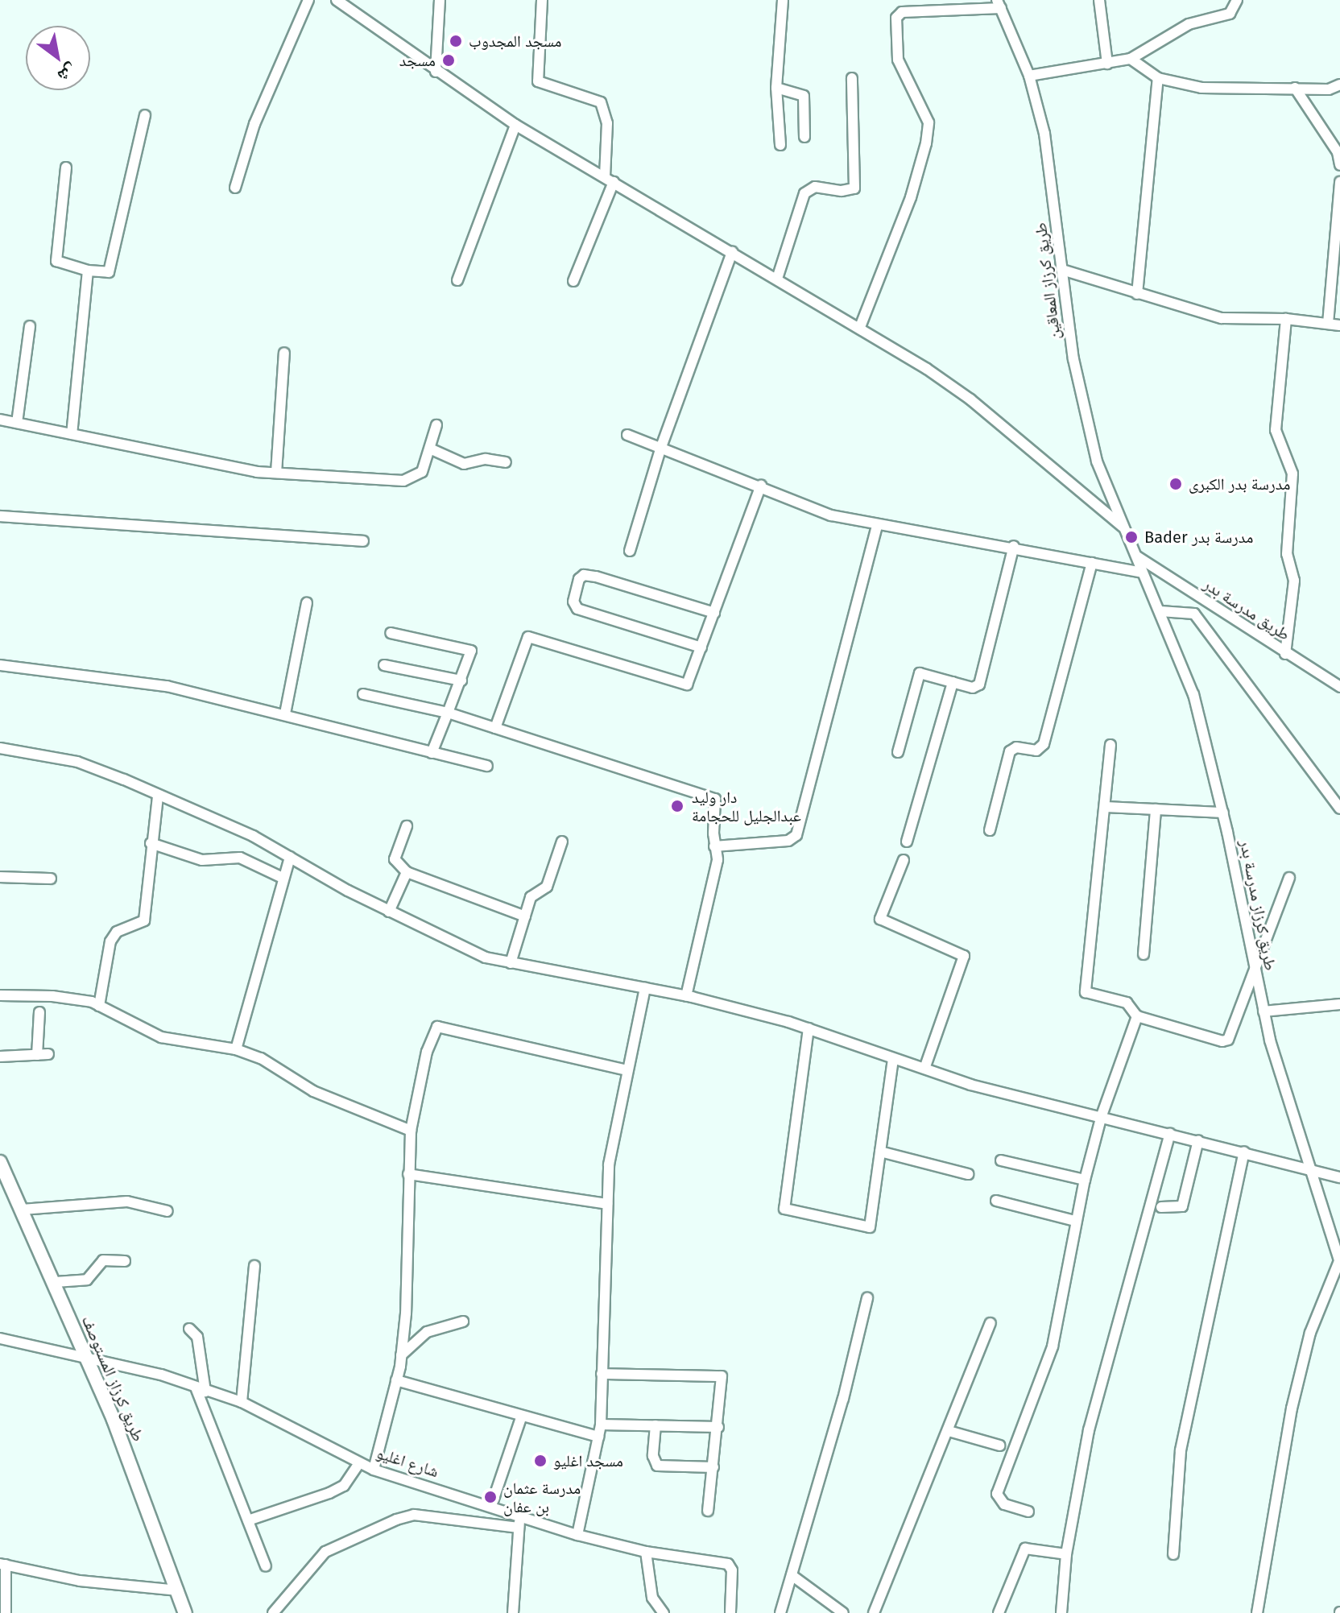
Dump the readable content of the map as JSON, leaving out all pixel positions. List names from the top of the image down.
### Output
{
  "streets": {
    "main road": ["طريق كرزاز المستوصف"],
    "street": [
      "طريق كرزاز المعاقين",
      "طريق مدرسة بدر",
      "طريق كرزاز مدرسة بدر",
      "شارع اغليو"
    ]
  },
  "crossings": [
    ["طريق كرزاز المعاقين", "طريق مدرسة بدر"],
    ["طريق كرزاز المعاقين", "طريق كرزاز مدرسة بدر"],
    ["طريق مدرسة بدر", "طريق كرزاز مدرسة بدر"],
    ["طريق كرزاز المستوصف", "شارع اغليو"]
  ],
  "places": [
    "مسجد المجدوب",
    "مسجد",
    "مدرسة بدر الكبرى",
    "Bader مدرسة بدر",
    "دار وليد عبدالجليل للحجامة",
    "مسجد اغليو",
    "مدرسة عثمان بن عفان"
  ],
  "north": "bottom right"
}
